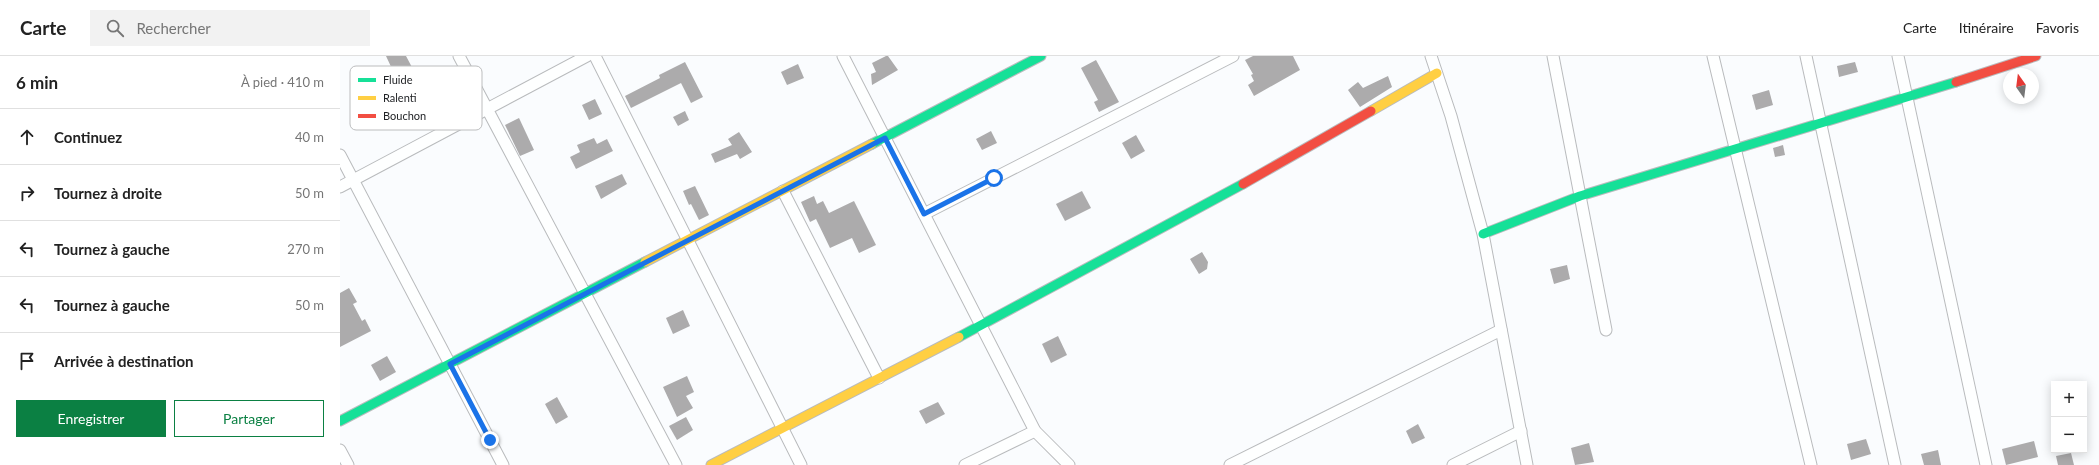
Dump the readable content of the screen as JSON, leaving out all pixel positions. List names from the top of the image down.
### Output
{
  "legend": ["Fluide", "Ralenti", "Bouchon"],
  "north": "top",
  "page": {
    "header": "Carte",
    "search": "Rechercher",
    "nav": ["Carte", "Itinéraire", "Favoris"],
    "heading": ["6 min", "À pied · 410 m"],
    "list": [
      ["Continuez", "40 m"],
      ["Tournez à droite", "50 m"],
      ["Tournez à gauche", "270 m"],
      ["Tournez à gauche", "50 m"],
      "Arrivée à destination"
    ],
    "map_buttons": ["+", "−"],
    "buttons": ["Enregistrer", "Partager"]
  }
}
